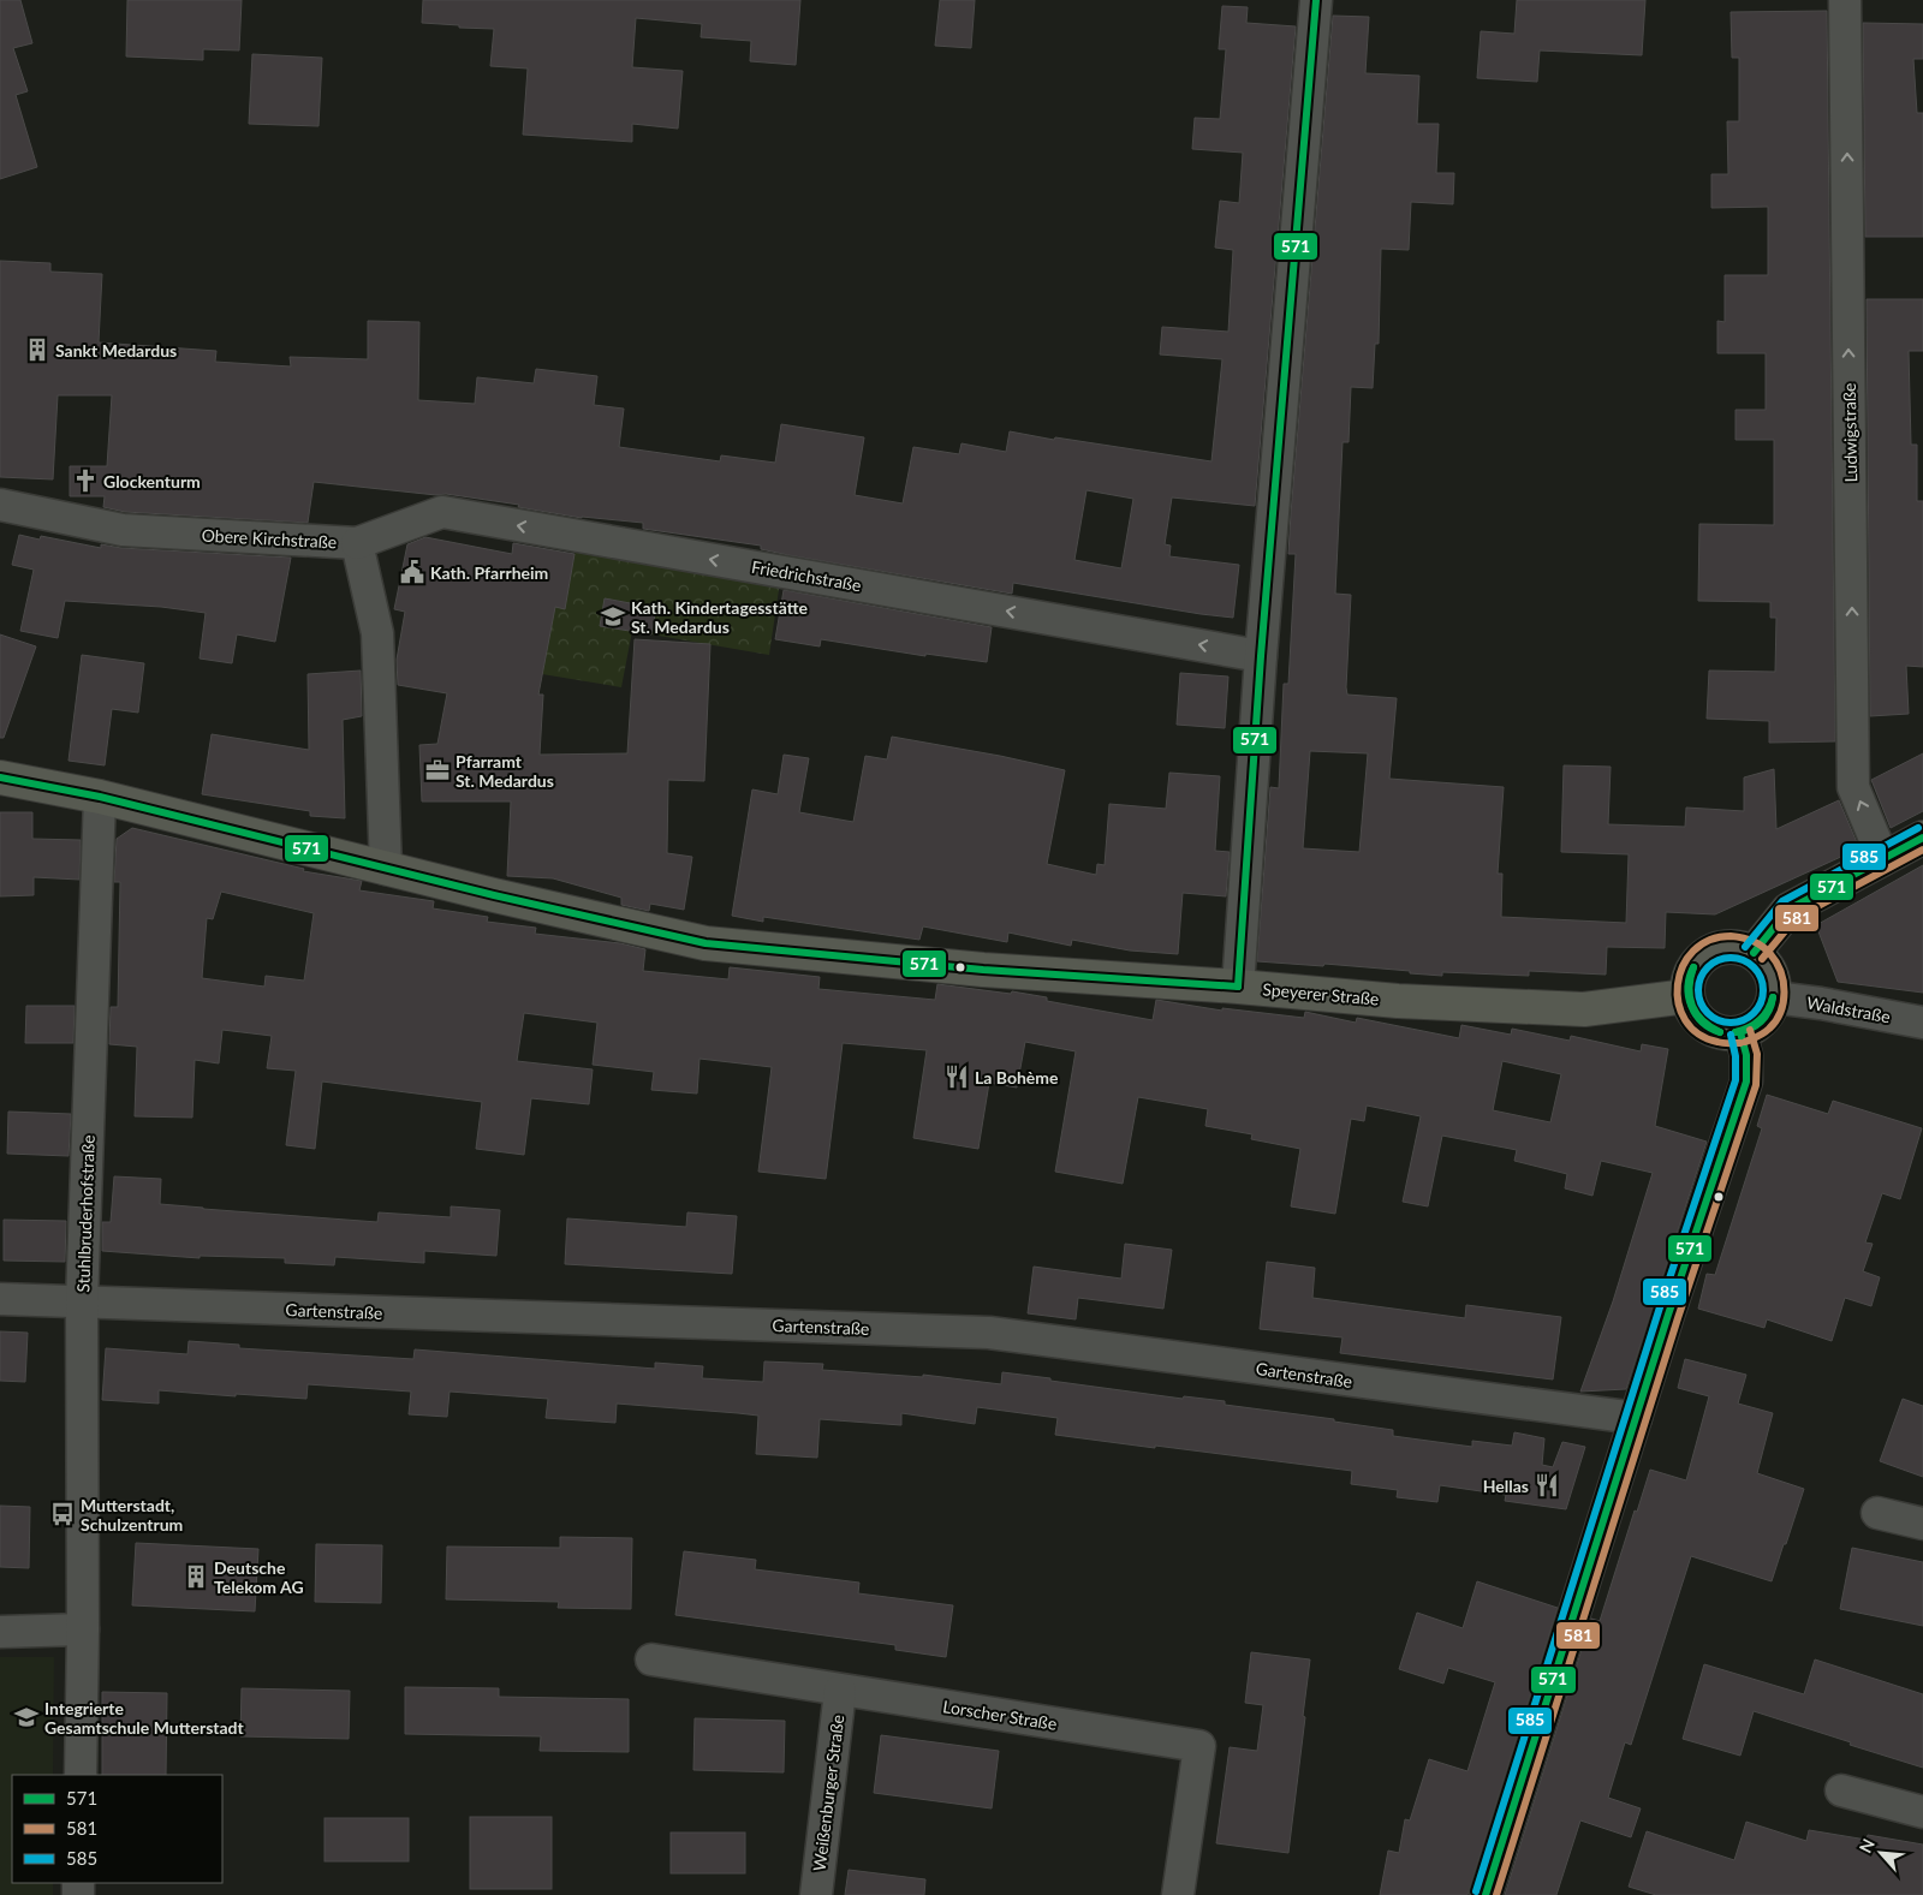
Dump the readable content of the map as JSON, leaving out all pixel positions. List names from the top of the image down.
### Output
{
  "streets": {
    "main road": ["Speyerer Straße"],
    "street": [
      "Ludwigstraße",
      "Obere Kirchstraße",
      "Friedrichstraße",
      "Waldstraße",
      "Stuhlbruderhofstraße",
      "Gartenstraße",
      "Lorscher Straße",
      "Weißenburger Straße"
    ]
  },
  "crossings": [
    ["Obere Kirchstraße", "Friedrichstraße"],
    ["Obere Kirchstraße", "Speyerer Straße"],
    ["Speyerer Straße", "Waldstraße"],
    ["Speyerer Straße", "Stuhlbruderhofstraße"],
    ["Stuhlbruderhofstraße", "Gartenstraße"],
    ["Lorscher Straße", "Weißenburger Straße"]
  ],
  "one_way": ["Ludwigstraße", "Friedrichstraße"],
  "places": {
    "building": ["Sankt Medardus", "Deutsche Telekom AG"],
    "church": ["Glockenturm"],
    "public building": ["Kath. Pfarrheim"],
    "school or university": ["Kath. Kindertagesstätte St. Medardus", "Integrierte Gesamtschule Mutterstadt"],
    "office": ["Pfarramt St. Medardus"],
    "restaurant": ["La Bohème", "Hellas"],
    "bus stop": ["Mutterstadt, Schulzentrum"]
  },
  "lines": ["transit line 571", "transit line 585", "transit line 581"],
  "legend": ["571", "581", "585"],
  "north": "top left"
}
